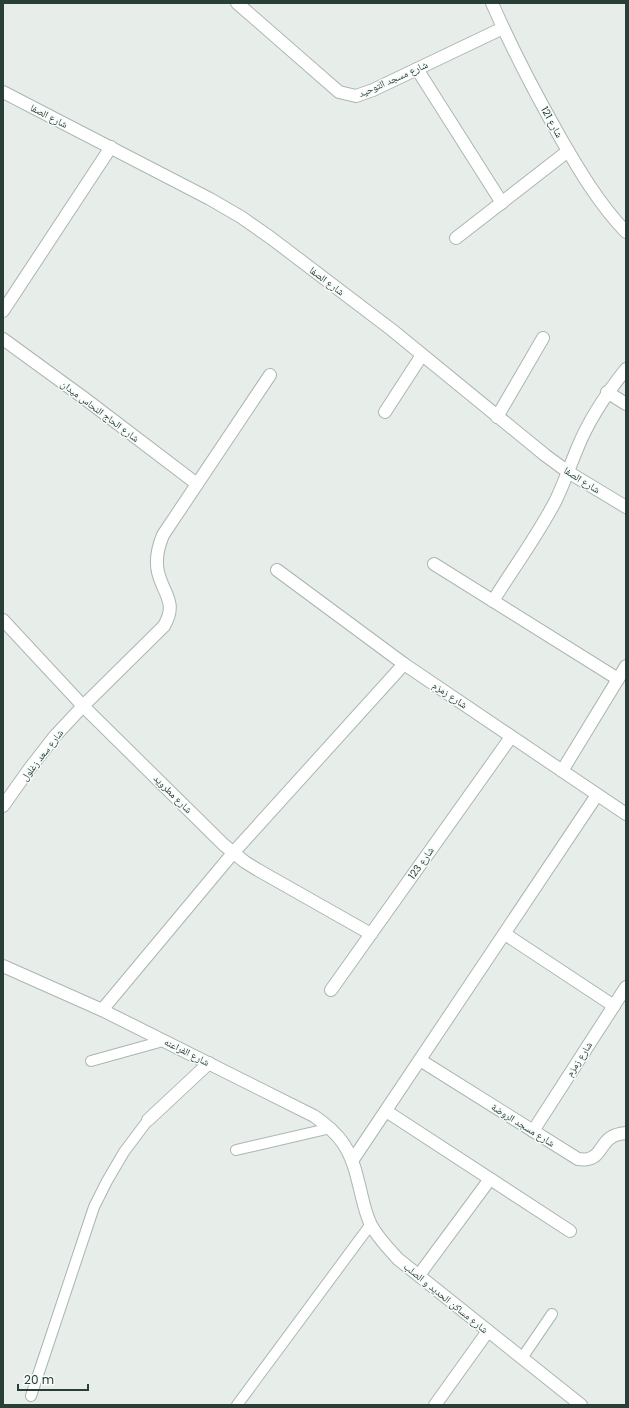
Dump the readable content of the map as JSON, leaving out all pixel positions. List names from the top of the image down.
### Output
{
  "streets": {
    "street": [
      "شارع مسجد التوحيد",
      "شارع الصفا",
      "شارع 121",
      "شارع الحاج النحاس ميدان",
      "شارع زمزم",
      "شارع سعد زغلول",
      "شارع مطرويد",
      "شارع 123",
      "شارع الفراعنه",
      "شارع مسجد الروضة",
      "شارع مساكن الحديد و الصلب"
    ]
  },
  "crossings": [
    ["شارع مسجد التوحيد", "شارع 121"],
    ["شارع الحاج النحاس ميدان", "شارع سعد زغلول"],
    ["شارع زمزم", "شارع 123"],
    ["شارع زمزم", "شارع مسجد الروضة"],
    ["شارع سعد زغلول", "شارع مطرويد"],
    ["شارع مطرويد", "شارع 123"],
    ["شارع الفراعنه", "شارع مساكن الحديد و الصلب"]
  ],
  "scale_bar": "20 m"
}
